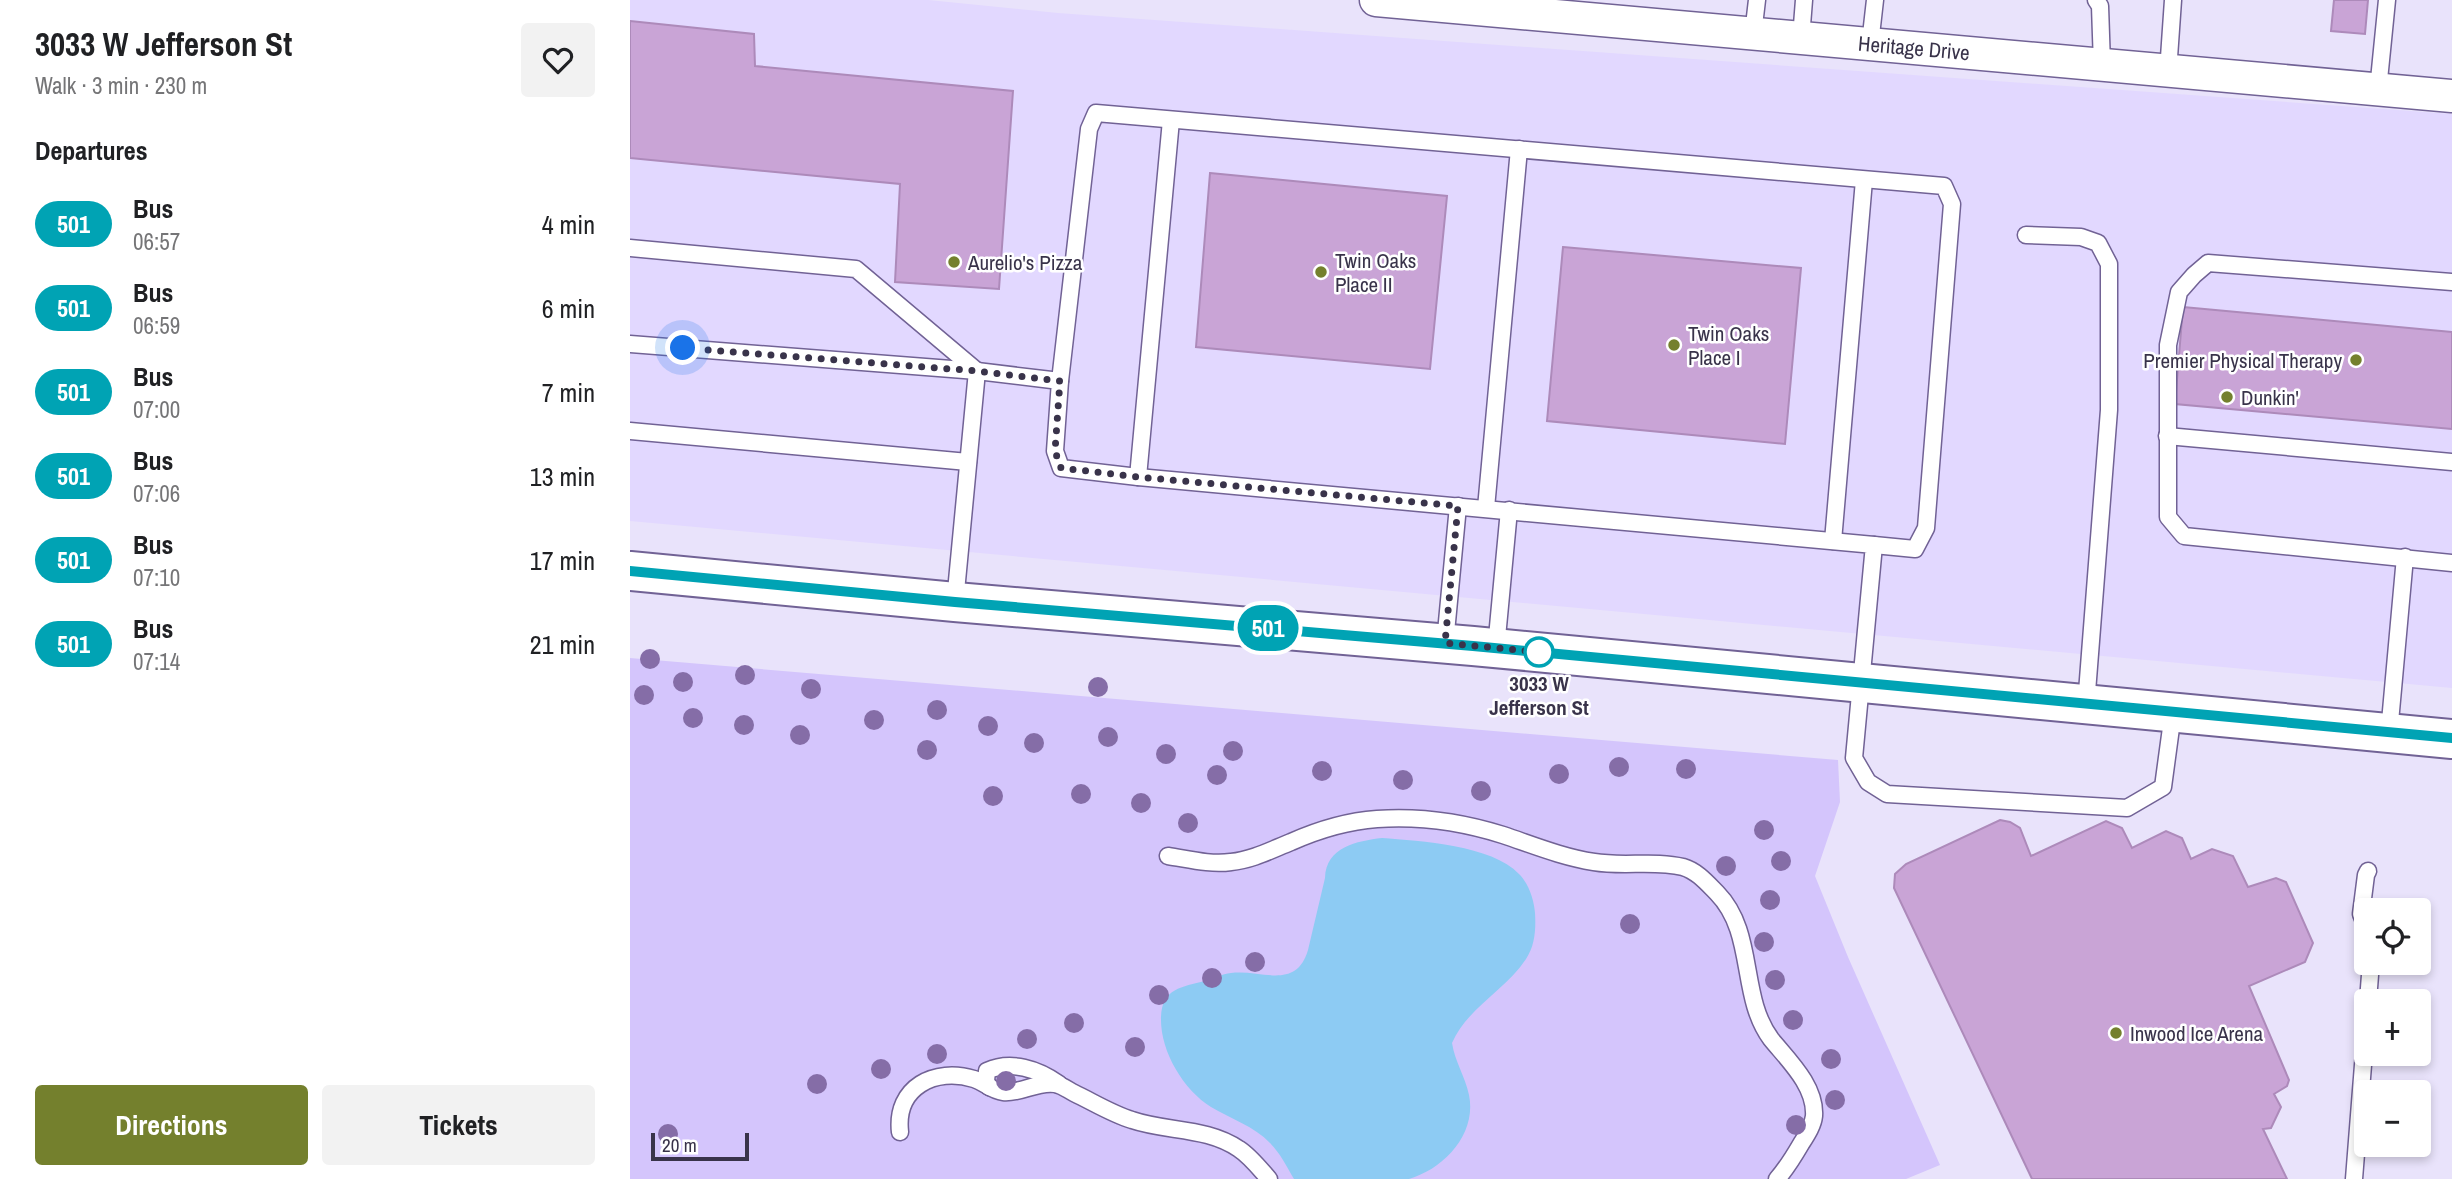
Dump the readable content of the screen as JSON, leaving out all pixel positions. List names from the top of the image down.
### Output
{
  "streets": {
    "street": ["Heritage Drive"]
  },
  "places": [
    "Aurelio's Pizza",
    "Twin Oaks Place II",
    "Twin Oaks Place I",
    "Premier Physical Therapy",
    "Dunkin'",
    "3033 W Jefferson St",
    "Inwood Ice Arena"
  ],
  "lines": ["bus line 501"],
  "scale_bar": "20 m",
  "page": {
    "heading": [
      ["3033 W Jefferson St", "Walk · 3 min · 230 m"],
      "Departures"
    ],
    "on_map": "501",
    "list": [
      {
        "mark": "501",
        "name": "Bus",
        "note": "06:57",
        "value": "4 min"
      },
      {
        "mark": "501",
        "name": "Bus",
        "note": "06:59",
        "value": "6 min"
      },
      {
        "mark": "501",
        "name": "Bus",
        "note": "07:00",
        "value": "7 min"
      },
      {
        "mark": "501",
        "name": "Bus",
        "note": "07:06",
        "value": "13 min"
      },
      {
        "mark": "501",
        "name": "Bus",
        "note": "07:10",
        "value": "17 min"
      },
      {
        "mark": "501",
        "name": "Bus",
        "note": "07:14",
        "value": "21 min"
      }
    ],
    "map_buttons": ["+", "−"],
    "buttons": ["Directions", "Tickets"],
    "scale": "20 m"
  }
}
